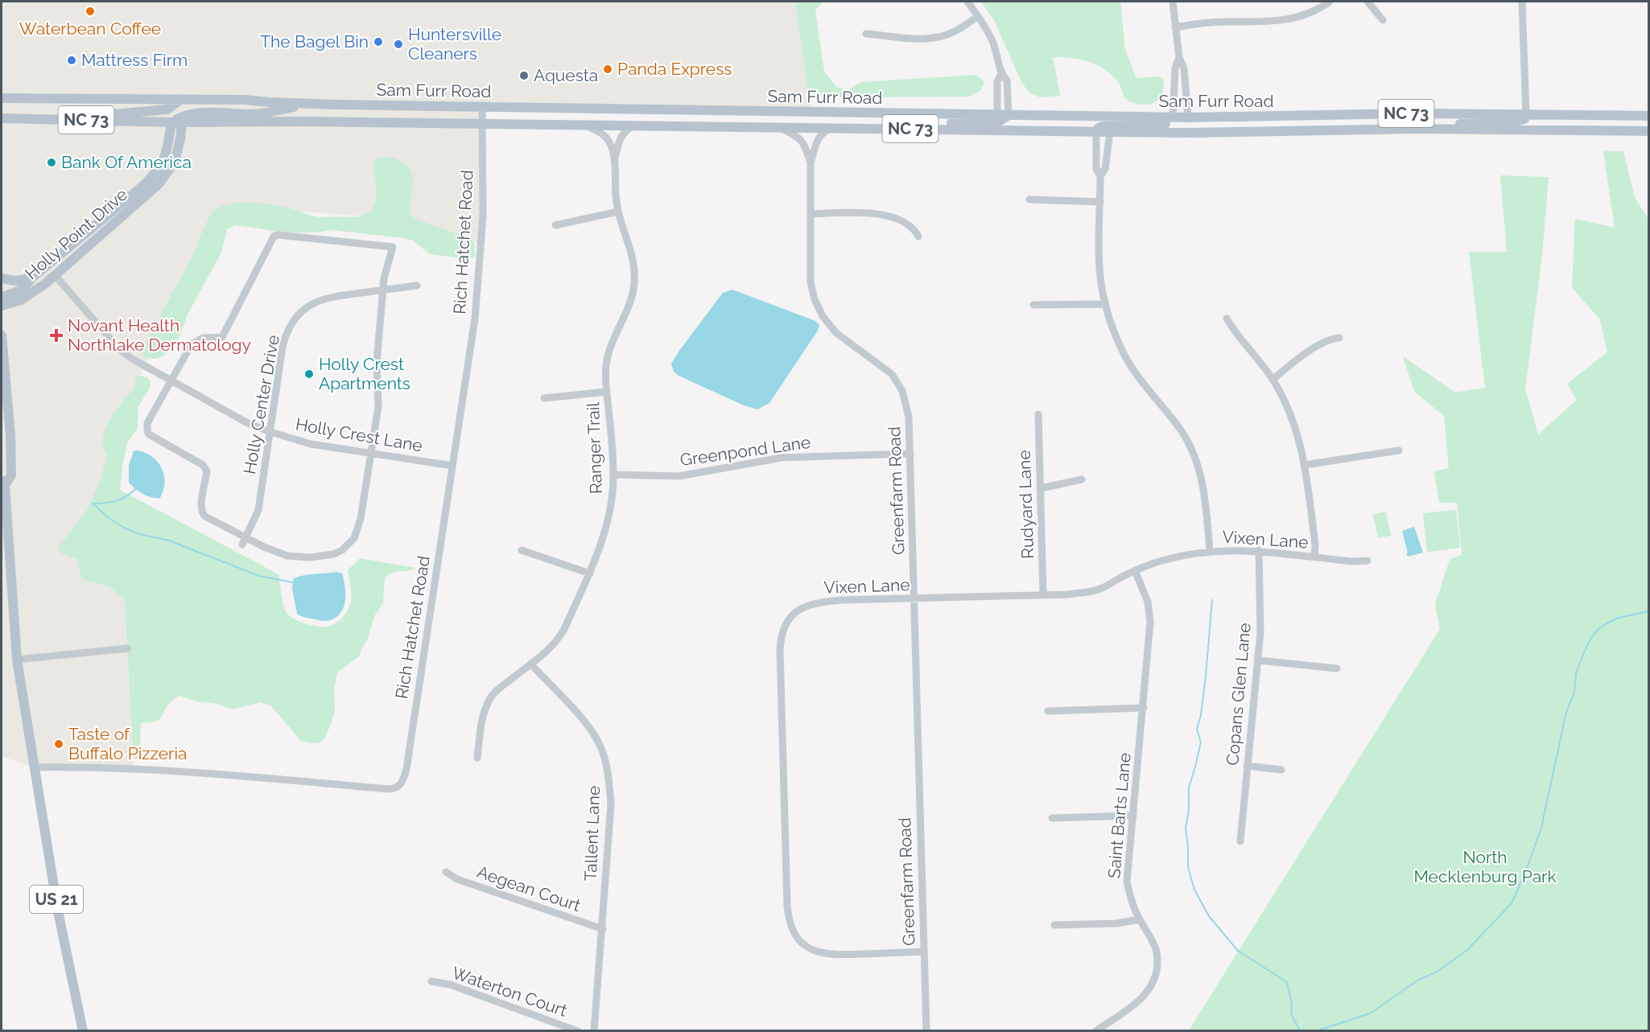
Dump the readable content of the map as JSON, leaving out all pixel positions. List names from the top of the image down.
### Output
{
  "streets": {
    "main road": [
      "Sam Furr Road",
      "NC 73",
      "Holly Point Drive",
      "US 21"
    ],
    "street": [
      "Rich Hatchet Road",
      "Holly Center Drive",
      "Holly Crest Lane",
      "Ranger Trail",
      "Greenpond Lane",
      "Greenfarm Road",
      "Rudyard Lane",
      "Vixen Lane",
      "Copans Glen Lane",
      "Saint Barts Lane",
      "Tallent Lane",
      "Aegean Court",
      "Waterton Court"
    ]
  },
  "crossings": [
    ["Sam Furr Road", "Holly Point Drive"],
    ["Sam Furr Road", "Rich Hatchet Road"],
    ["Sam Furr Road", "Ranger Trail"],
    ["Sam Furr Road", "Greenfarm Road"],
    ["Holly Point Drive", "Holly Crest Lane"],
    ["Rich Hatchet Road", "Holly Crest Lane"],
    ["Rich Hatchet Road", "US 21"],
    ["Holly Center Drive", "Holly Crest Lane"],
    ["Ranger Trail", "Greenpond Lane"],
    ["Ranger Trail", "Tallent Lane"],
    ["Greenpond Lane", "Greenfarm Road"],
    ["Greenfarm Road", "Vixen Lane"],
    ["Rudyard Lane", "Vixen Lane"],
    ["Vixen Lane", "Copans Glen Lane"],
    ["Vixen Lane", "Saint Barts Lane"],
    ["Tallent Lane", "Aegean Court"]
  ],
  "parks": ["North Mecklenburg Park"],
  "places": {
    "other": [
      "Waterbean Coffee",
      "The Bagel Bin",
      "Huntersville Cleaners",
      "Mattress Firm",
      "Panda Express",
      "Aquesta",
      "Bank Of America",
      "Holly Crest Apartments",
      "Taste of Buffalo Pizzeria"
    ],
    "health": ["Novant Health Northlake Dermatology"]
  }
}
